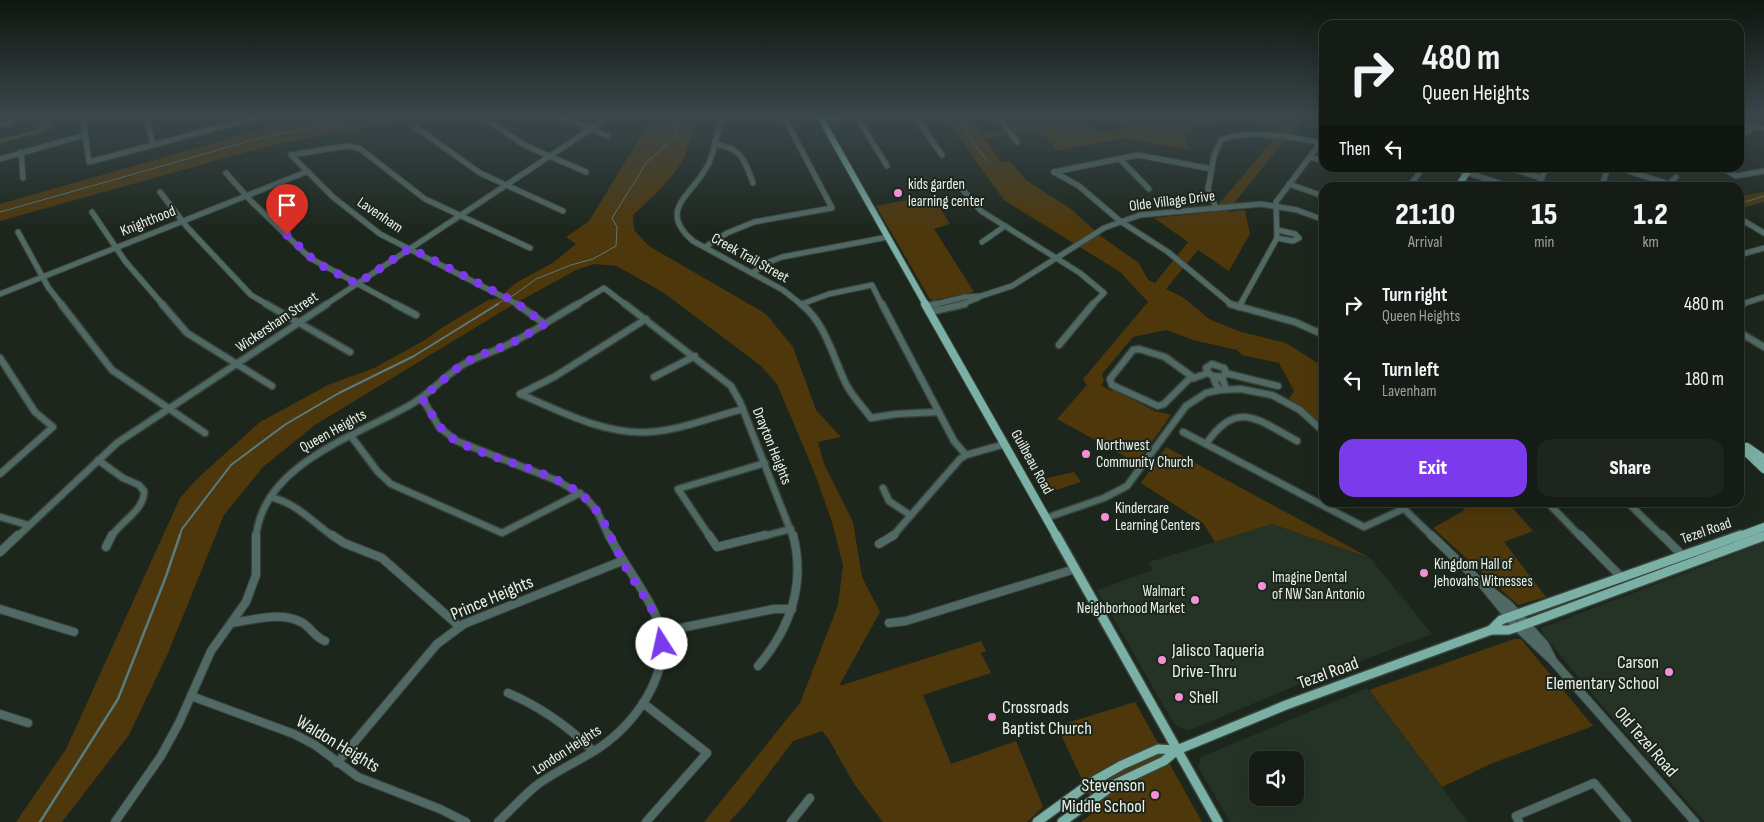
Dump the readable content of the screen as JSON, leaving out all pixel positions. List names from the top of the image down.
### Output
{
  "streets": {
    "main road": ["Guilbeau Road", "Tezel Road"],
    "street": [
      "Olde Village Drive",
      "Lavenham",
      "Knighthood",
      "Creek Trail Street",
      "Wickersham Street",
      "Queen Heights",
      "Drayton Heights",
      "Prince Heights",
      "Old Tezel Road",
      "Waldon Heights",
      "London Heights"
    ]
  },
  "crossings": [
    ["Olde Village Drive", "Guilbeau Road"],
    ["Lavenham", "Knighthood"],
    ["Lavenham", "Wickersham Street"],
    ["Lavenham", "Queen Heights"],
    ["Queen Heights", "Drayton Heights"],
    ["Queen Heights", "Waldon Heights"],
    ["Queen Heights", "London Heights"],
    ["Guilbeau Road", "Tezel Road"],
    ["Tezel Road", "Old Tezel Road"],
    ["Prince Heights", "Waldon Heights"],
    ["Prince Heights", "London Heights"]
  ],
  "places": [
    "kids garden learning center",
    "Northwest Community Church",
    "Kindercare Learning Centers",
    "Kingdom Hall of Jehovahs Witnesses",
    "Imagine Dental of NW San Antonio",
    "Walmart Neighborhood Market",
    "Jalisco Taqueria Drive-Thru",
    "Carson Elementary School",
    "Shell",
    "Crossroads Baptist Church",
    "Stevenson Middle School"
  ],
  "page": {
    "turn": ["480 m", "Queen Heights"],
    "then": "Then",
    "eta": [
      "21:10",
      "Arrival",
      "15",
      "min",
      "1.2",
      "km"
    ],
    "list": [
      {
        "name": "Turn right",
        "note": "Queen Heights",
        "value": "480 m"
      },
      {
        "name": "Turn left",
        "note": "Lavenham",
        "value": "180 m"
      }
    ],
    "buttons": ["Exit", "Share"]
  }
}
